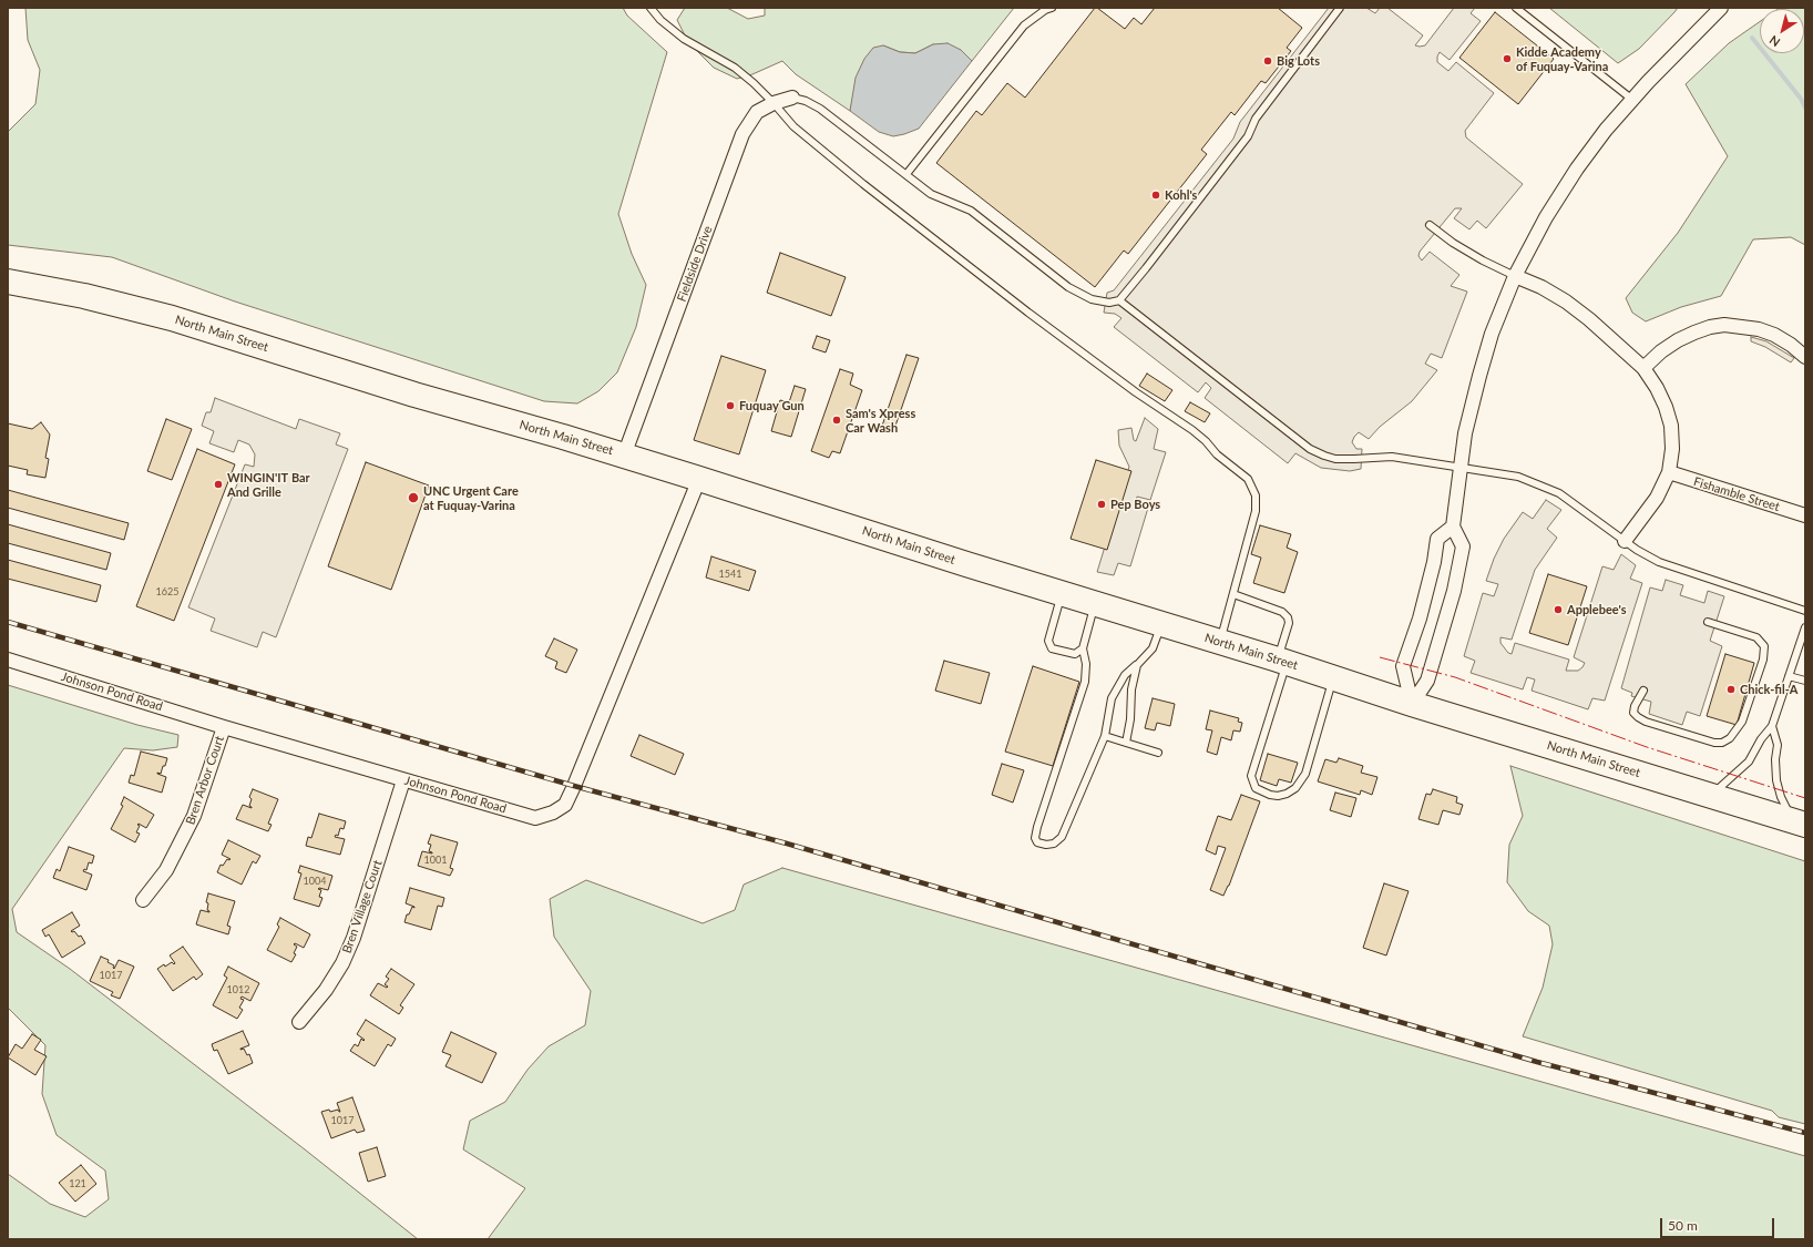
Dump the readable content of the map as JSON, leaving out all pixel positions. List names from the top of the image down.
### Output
{
  "streets": {
    "highway": ["North Main Street"],
    "street": [
      "Fieldside Drive",
      "Fishamble Street",
      "Johnson Pond Road",
      "Bren Arbor Court",
      "Bren Village Court"
    ]
  },
  "crossings": [
    ["Fieldside Drive", "North Main Street"],
    ["North Main Street", "Johnson Pond Road"],
    ["Johnson Pond Road", "Bren Arbor Court"],
    ["Johnson Pond Road", "Bren Village Court"]
  ],
  "places": [
    "Kidde Academy of Fuquay-Varina",
    "Big Lots",
    "Kohl's",
    "Fuquay Gun",
    "Sam's Xpress Car Wash",
    "WINGIN'IT Bar And Grille",
    "UNC Urgent Care at Fuquay-Varina",
    "Pep Boys",
    "Applebee's",
    "Chick-fil-A"
  ],
  "house_numbers": [
    "1541",
    "1625",
    "1001",
    "1004",
    "1017",
    "1012",
    "1017",
    "121"
  ],
  "scale_bar": "50 m",
  "north": "bottom left"
}
